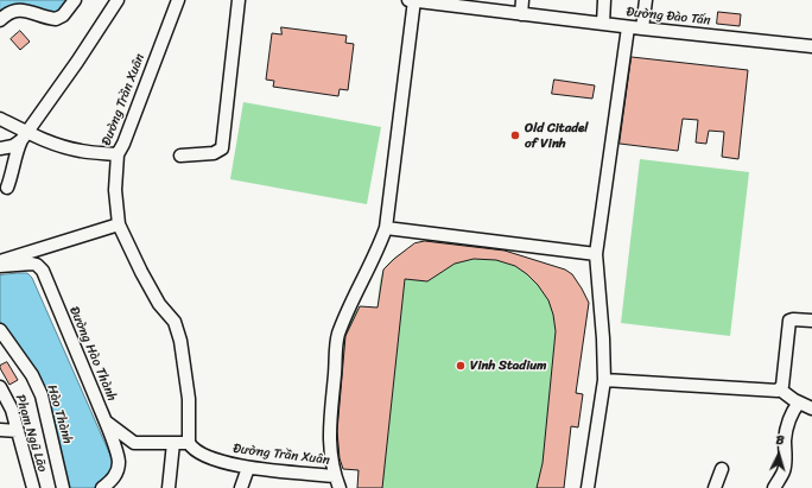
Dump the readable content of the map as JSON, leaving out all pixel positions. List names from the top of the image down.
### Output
{
  "streets": {
    "street": [
      "Đường Đào Tấn",
      "Đường Trần Xuân",
      "Đường Hào Thành",
      "Hào Thành",
      "Phạm Ngũ Lão"
    ]
  },
  "places": ["Old Citadel of Vinh", "Vinh Stadium"],
  "north": "top"
}
